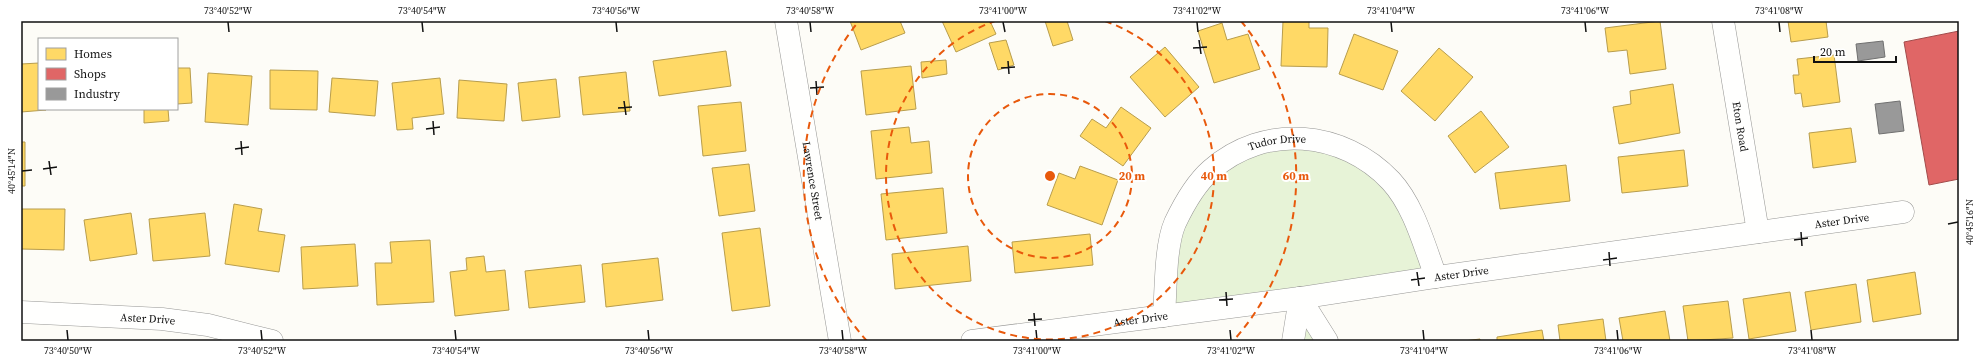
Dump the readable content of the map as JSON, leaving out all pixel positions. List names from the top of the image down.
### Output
{
  "streets": {
    "street": [
      "Eton Road",
      "Tudor Drive",
      "Lawrence Street",
      "Aster Drive"
    ]
  },
  "crossings": [
    ["Eton Road", "Aster Drive"],
    ["Tudor Drive", "Aster Drive"]
  ],
  "legend": ["Homes", "Shops", "Industry"],
  "scale_bar": "20 m",
  "coordinates": [
    "73°40'52\"W",
    "73°40'54\"W",
    "73°40'56\"W",
    "73°40'58\"W",
    "73°41'00\"W",
    "73°41'02\"W",
    "73°41'04\"W",
    "73°41'06\"W",
    "73°41'08\"W",
    "40°45'14\"N",
    "40°45'16\"N",
    "73°40'50\"W"
  ],
  "rings": ["20 m", "40 m", "60 m"]
}
